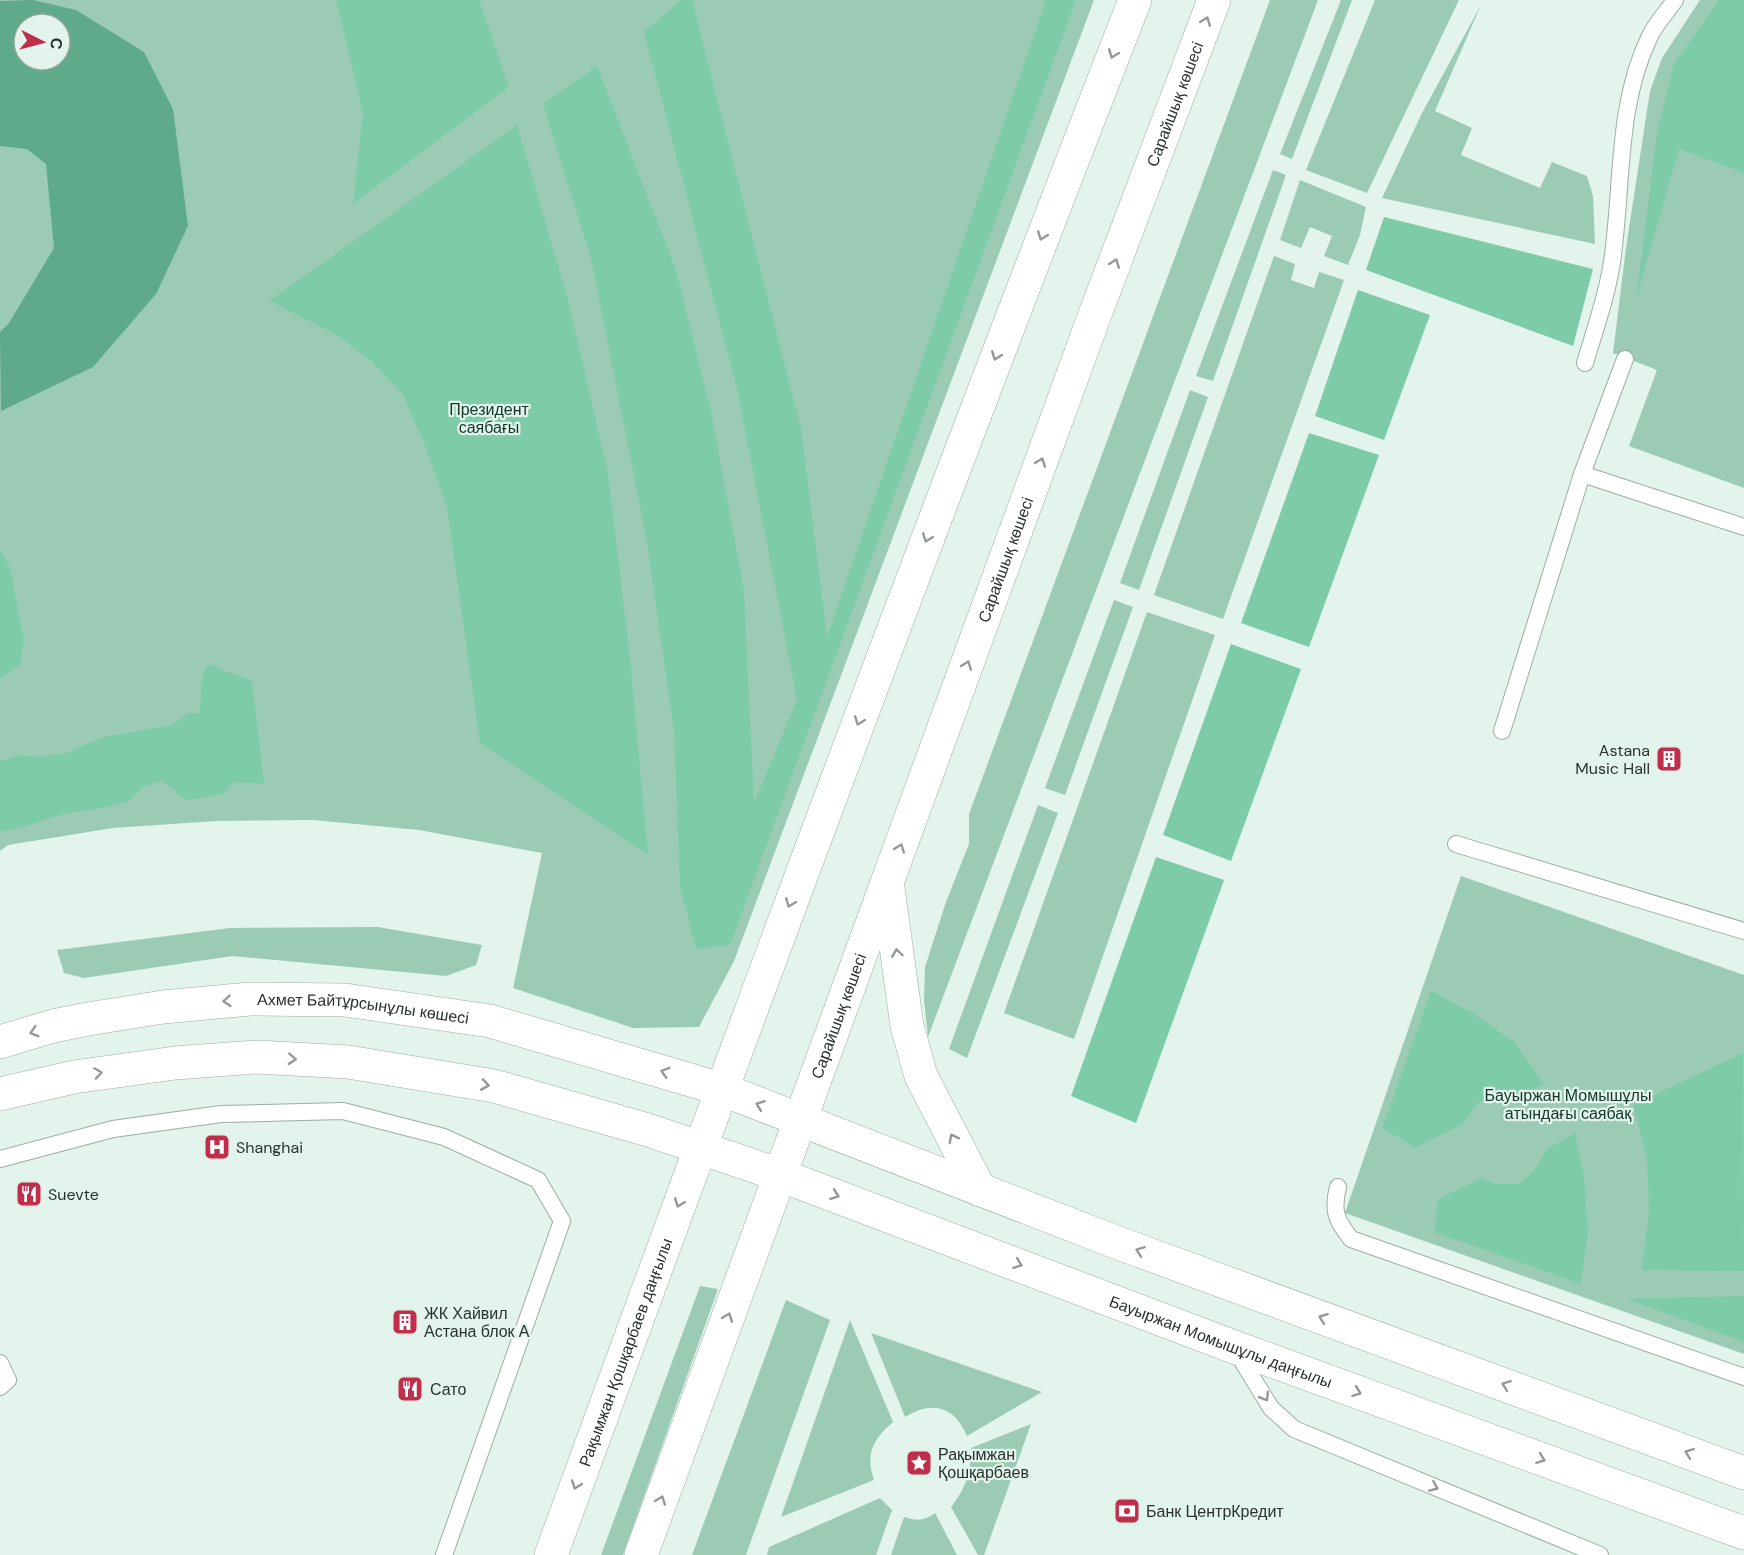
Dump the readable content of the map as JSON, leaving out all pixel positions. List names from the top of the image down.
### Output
{
  "streets": {
    "main road": [
      "Сарайшық көшесі",
      "Ахмет Байтұрсынұлы көшесі",
      "Бауыржан Момышұлы даңғылы",
      "Рақымжан Қошқарбаев даңғылы"
    ]
  },
  "crossings": [
    ["Сарайшық көшесі", "Бауыржан Момышұлы даңғылы"],
    ["Ахмет Байтұрсынұлы көшесі", "Рақымжан Қошқарбаев даңғылы"],
    ["Бауыржан Момышұлы даңғылы", "Рақымжан Қошқарбаев даңғылы"]
  ],
  "parks": ["Президент саябағы", "Бауыржан Момышұлы атындағы саябақ"],
  "places": {
    "building": ["Astana Music Hall", "ЖК Хайвил Астана блок А"],
    "hospital": ["Shanghai"],
    "restaurant": ["Suevte", "Сато"],
    "place": ["Рақымжан Қошқарбаев"],
    "bank": ["Банк ЦентрКредит"]
  },
  "north": "right"
}
